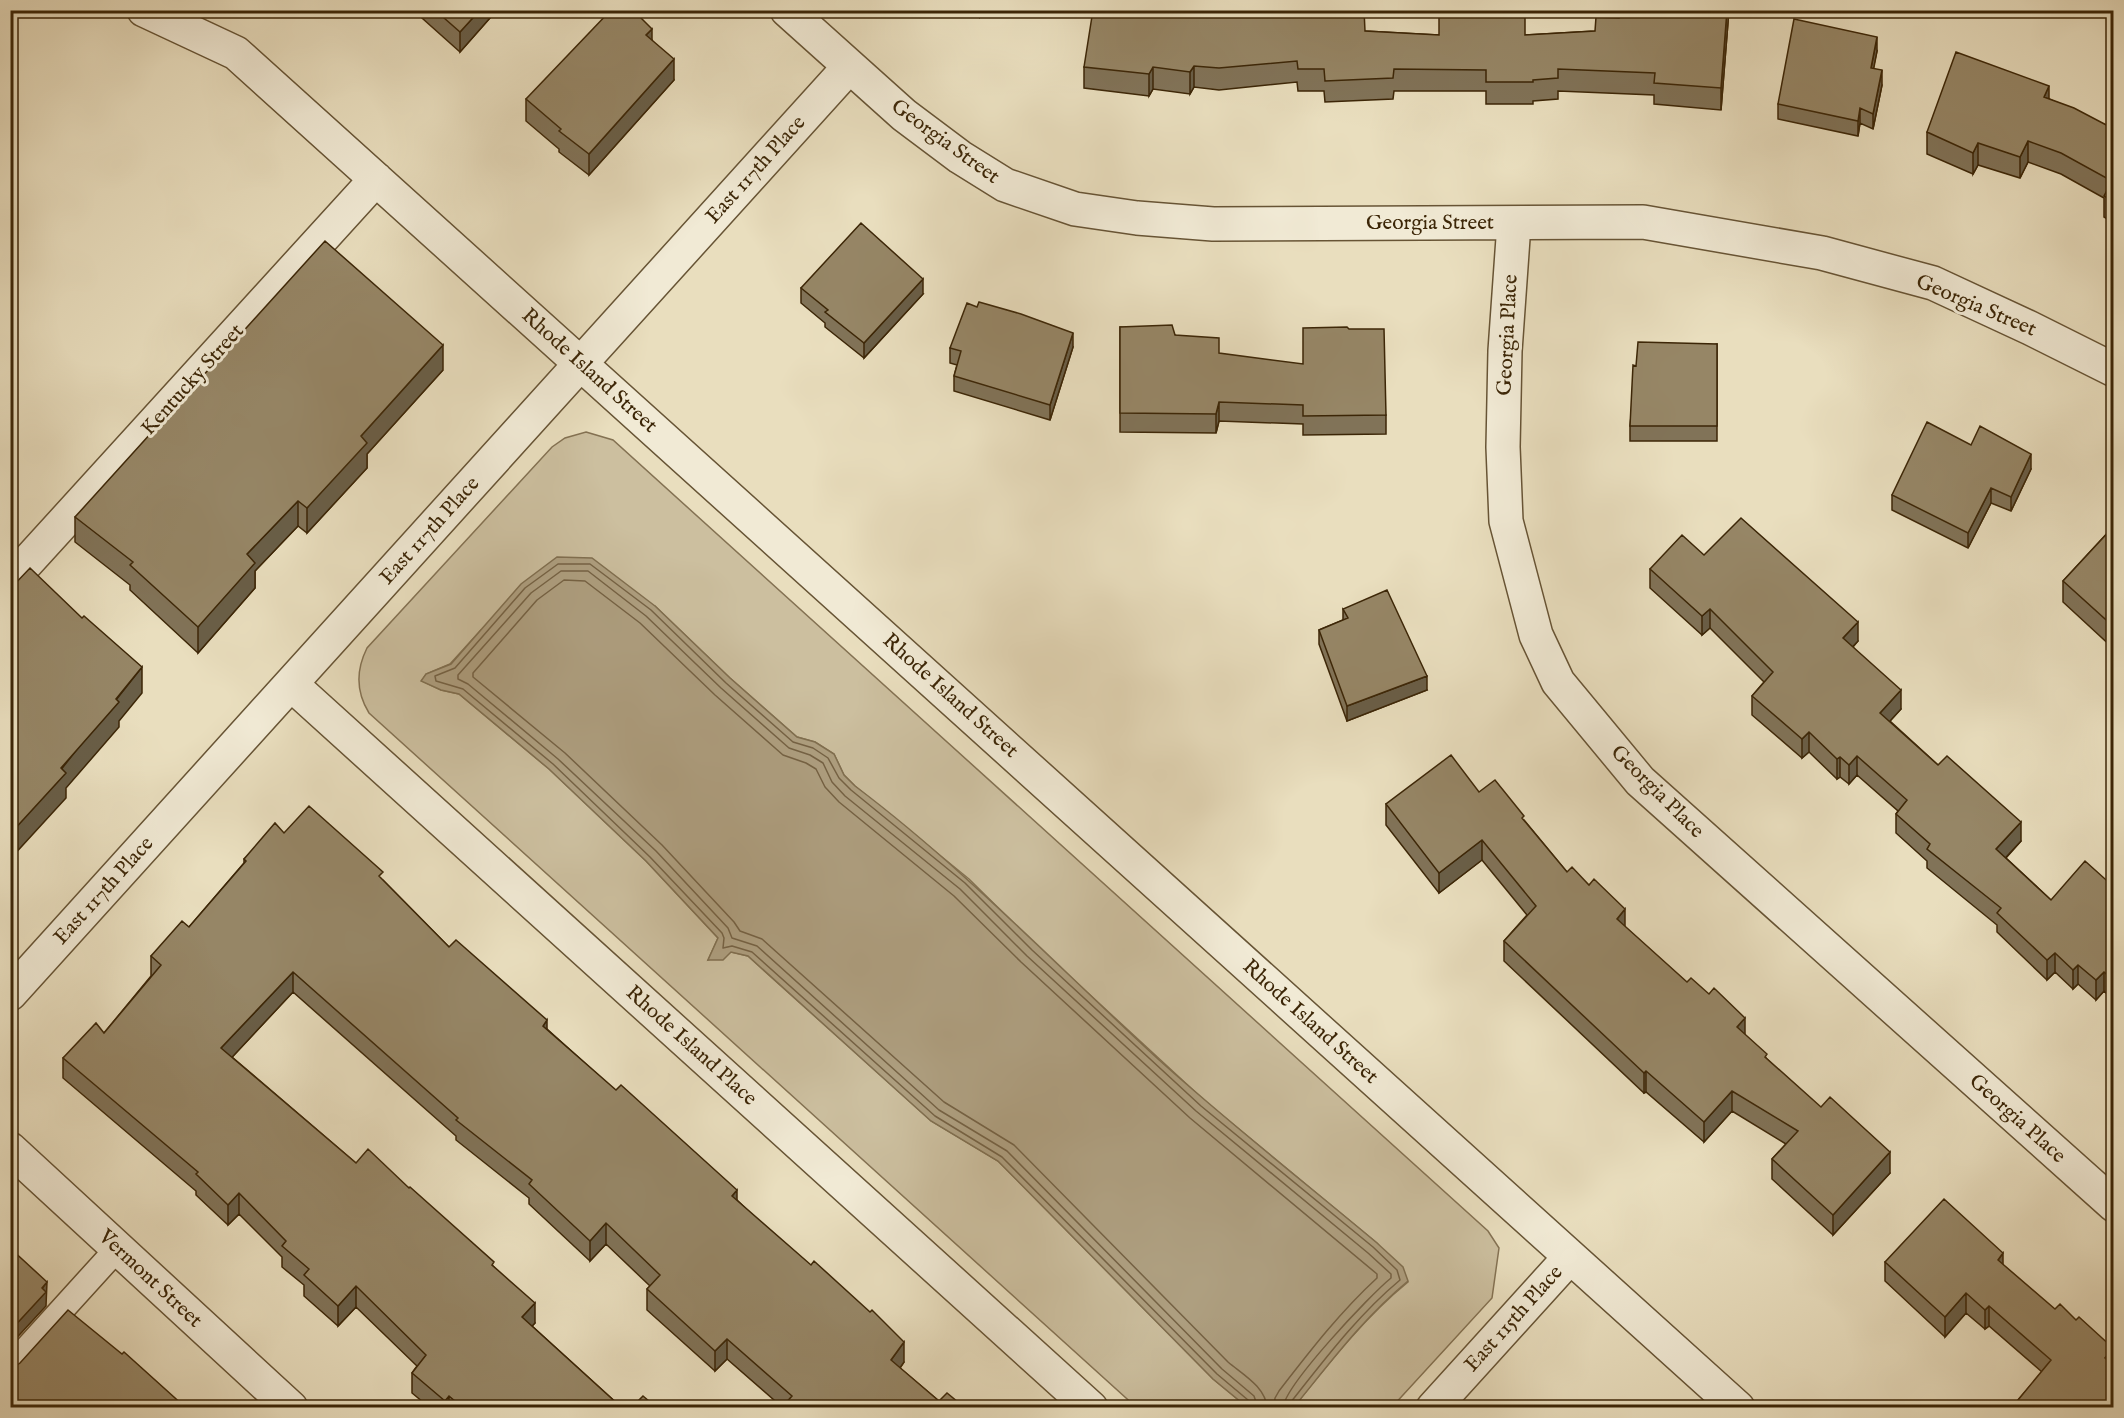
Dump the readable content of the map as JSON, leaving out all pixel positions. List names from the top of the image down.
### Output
{
  "streets": {
    "street": [
      "Georgia Street",
      "East 117th Place",
      "Georgia Place",
      "Rhode Island Street",
      "Kentucky Street",
      "Rhode Island Place",
      "Vermont Street",
      "East 115th Place"
    ]
  },
  "crossings": [
    ["Georgia Street", "East 117th Place"],
    ["Georgia Street", "Georgia Place"],
    ["East 117th Place", "Rhode Island Street"],
    ["East 117th Place", "Rhode Island Place"],
    ["Rhode Island Street", "Kentucky Street"],
    ["Rhode Island Street", "East 115th Place"]
  ]
}
